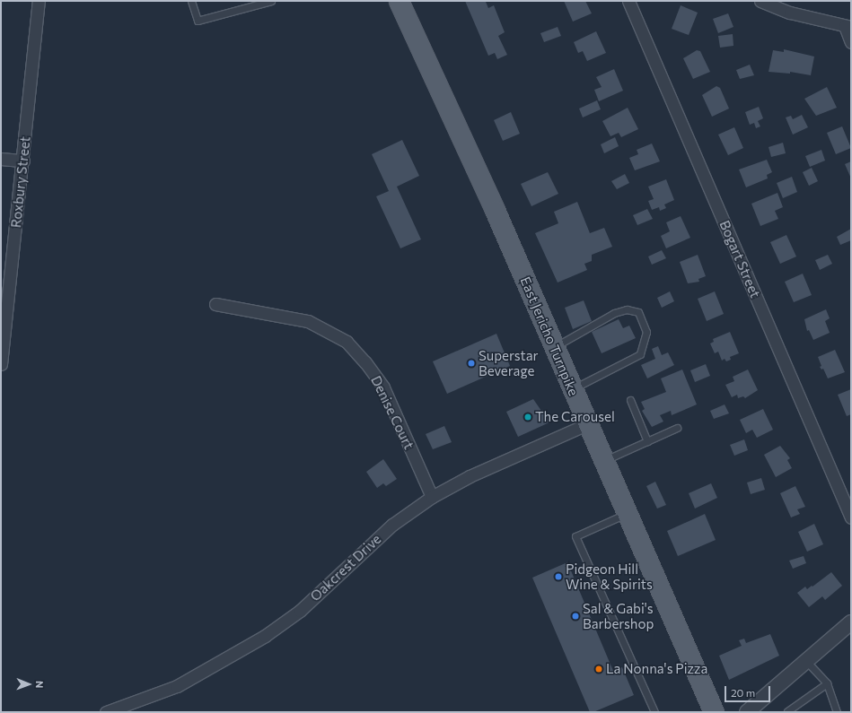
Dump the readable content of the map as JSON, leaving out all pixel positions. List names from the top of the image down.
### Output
{
  "streets": {
    "main road": ["East Jericho Turnpike"],
    "street": [
      "Roxbury Street",
      "Bogart Street",
      "Denise Court",
      "Oakcrest Drive"
    ]
  },
  "crossings": [
    ["East Jericho Turnpike", "Oakcrest Drive"],
    ["Denise Court", "Oakcrest Drive"]
  ],
  "places": [
    "Superstar Beverage",
    "The Carousel",
    "Pidgeon Hill Wine & Spirits",
    "Sal & Gabi's Barbershop",
    "La Nonna's Pizza"
  ],
  "scale_bar": "20 m",
  "north": "right"
}
